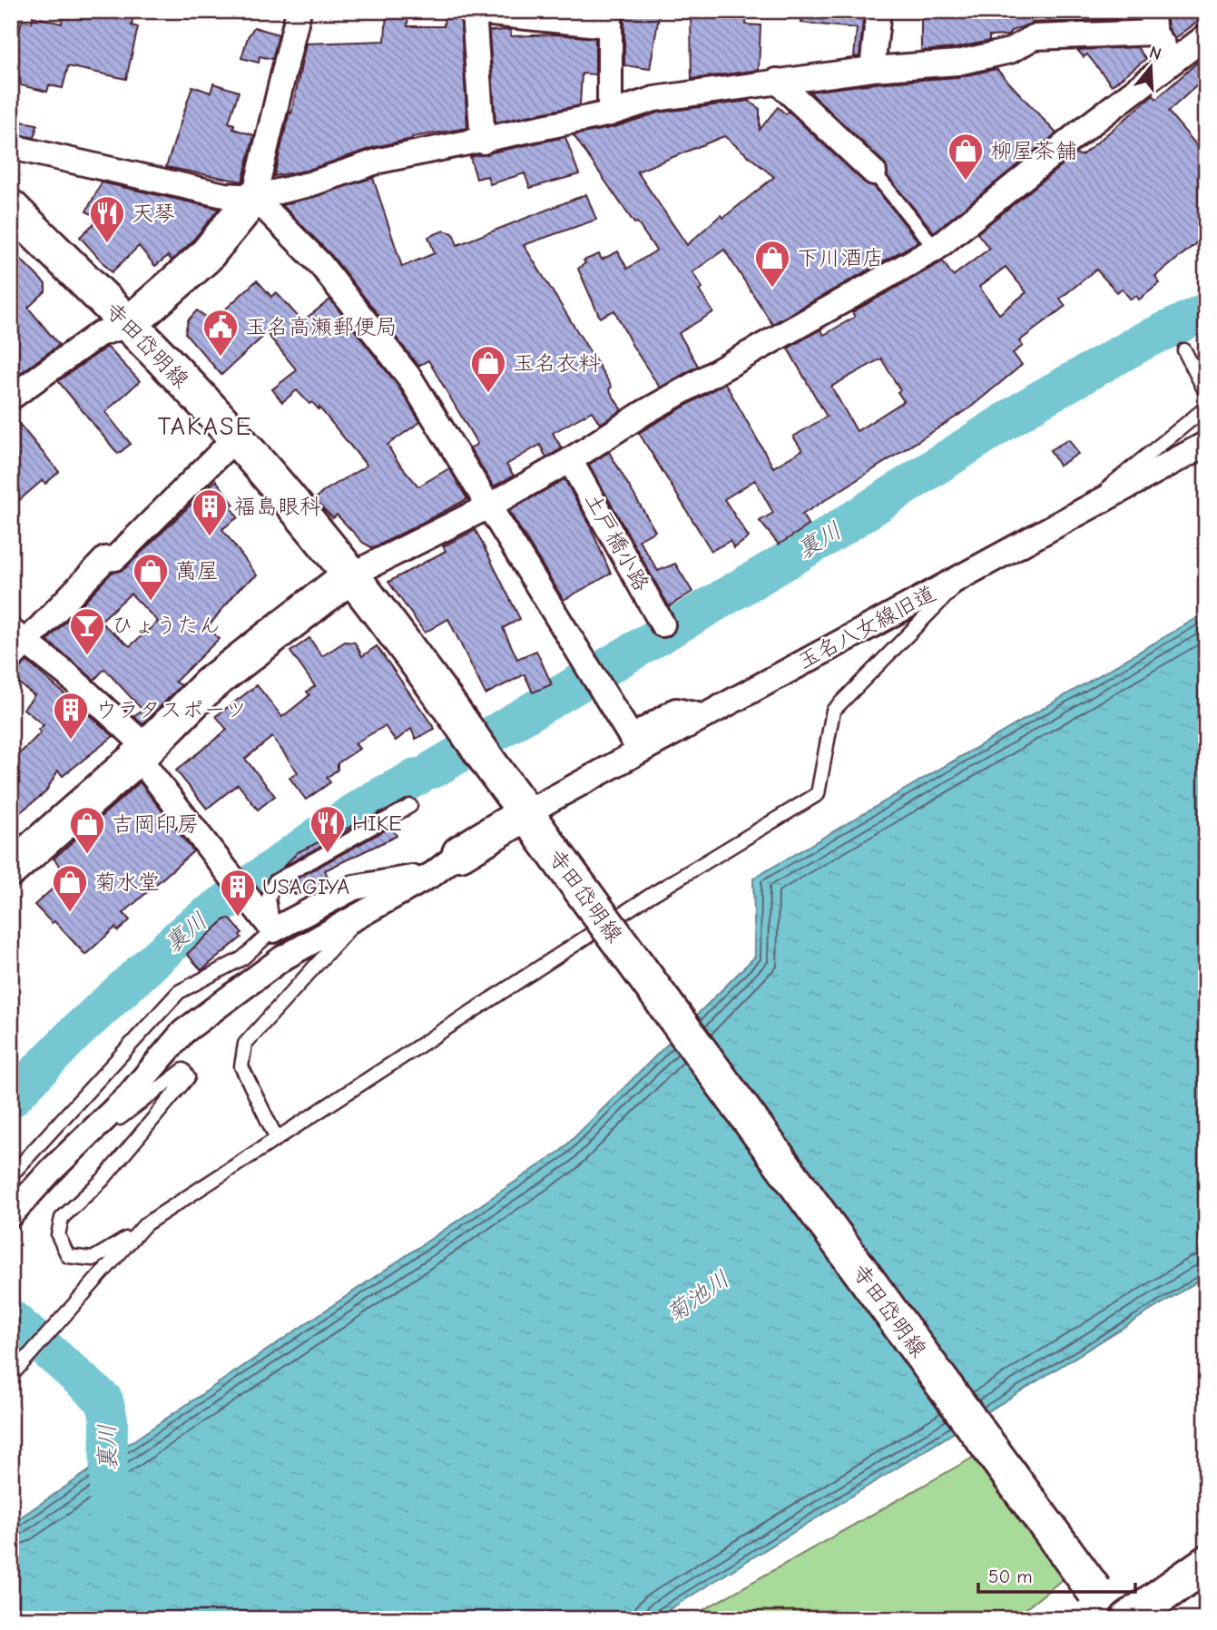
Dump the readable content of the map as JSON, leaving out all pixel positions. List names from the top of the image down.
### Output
{
  "streets": {
    "main road": ["寺田岱明線"],
    "street": ["土戸橋小路", "玉名八女線旧道"]
  },
  "crossings": [
    ["寺田岱明線", "玉名八女線旧道"]
  ],
  "districts": ["TAKASE"],
  "water": ["裏川", "菊池川"],
  "places": {
    "shop": [
      "柳屋茶舗",
      "下川酒店",
      "玉名衣料",
      "萬屋",
      "吉岡印房",
      "菊水堂"
    ],
    "restaurant": ["天琴", "HIKE"],
    "public building": ["玉名高瀬郵便局"],
    "building": ["福島眼科", "ウラタスポーツ", "USAGIYA"],
    "bar": ["ひょうたん"]
  },
  "scale_bar": "50 m",
  "north": "top"
}
